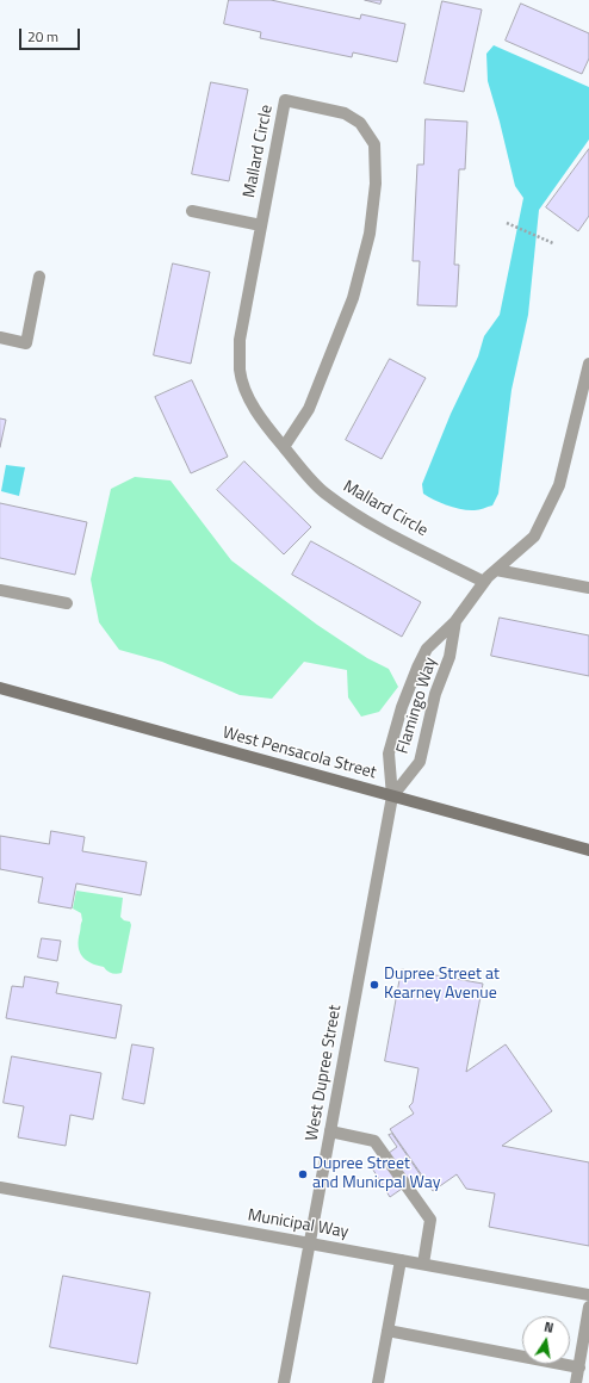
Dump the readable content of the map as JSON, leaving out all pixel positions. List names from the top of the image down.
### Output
{
  "streets": {
    "main road": ["West Pensacola Street"],
    "street": [
      "Mallard Circle",
      "Flamingo Way",
      "West Dupree Street",
      "Municipal Way"
    ]
  },
  "crossings": [
    ["Mallard Circle", "Flamingo Way"],
    ["Flamingo Way", "West Pensacola Street"],
    ["Flamingo Way", "West Dupree Street"],
    ["West Pensacola Street", "West Dupree Street"],
    ["West Dupree Street", "Municipal Way"]
  ],
  "places": ["Dupree Street at Kearney Avenue", "Dupree Street and Municpal Way"],
  "scale_bar": "20 m",
  "north": "top"
}
